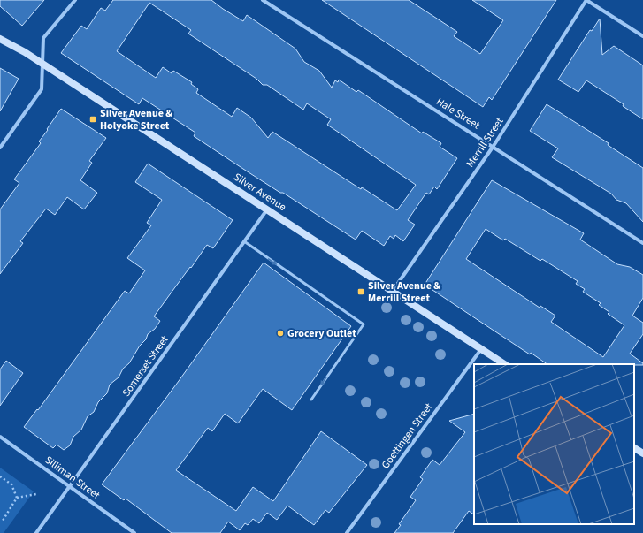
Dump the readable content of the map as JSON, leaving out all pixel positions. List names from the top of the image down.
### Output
{
  "streets": {
    "main road": ["Silver Avenue"],
    "street": [
      "Hale Street",
      "Merrill Street",
      "Somerset Street",
      "Goettingen Street",
      "Silliman Street"
    ]
  },
  "crossings": [
    ["Hale Street", "Merrill Street"],
    ["Merrill Street", "Silver Avenue"],
    ["Silver Avenue", "Somerset Street"],
    ["Silver Avenue", "Goettingen Street"],
    ["Somerset Street", "Silliman Street"]
  ],
  "places": {
    "transit": ["Silver Avenue & Holyoke Street", "Silver Avenue & Merrill Street"],
    "other": ["Grocery Outlet"]
  }
}
